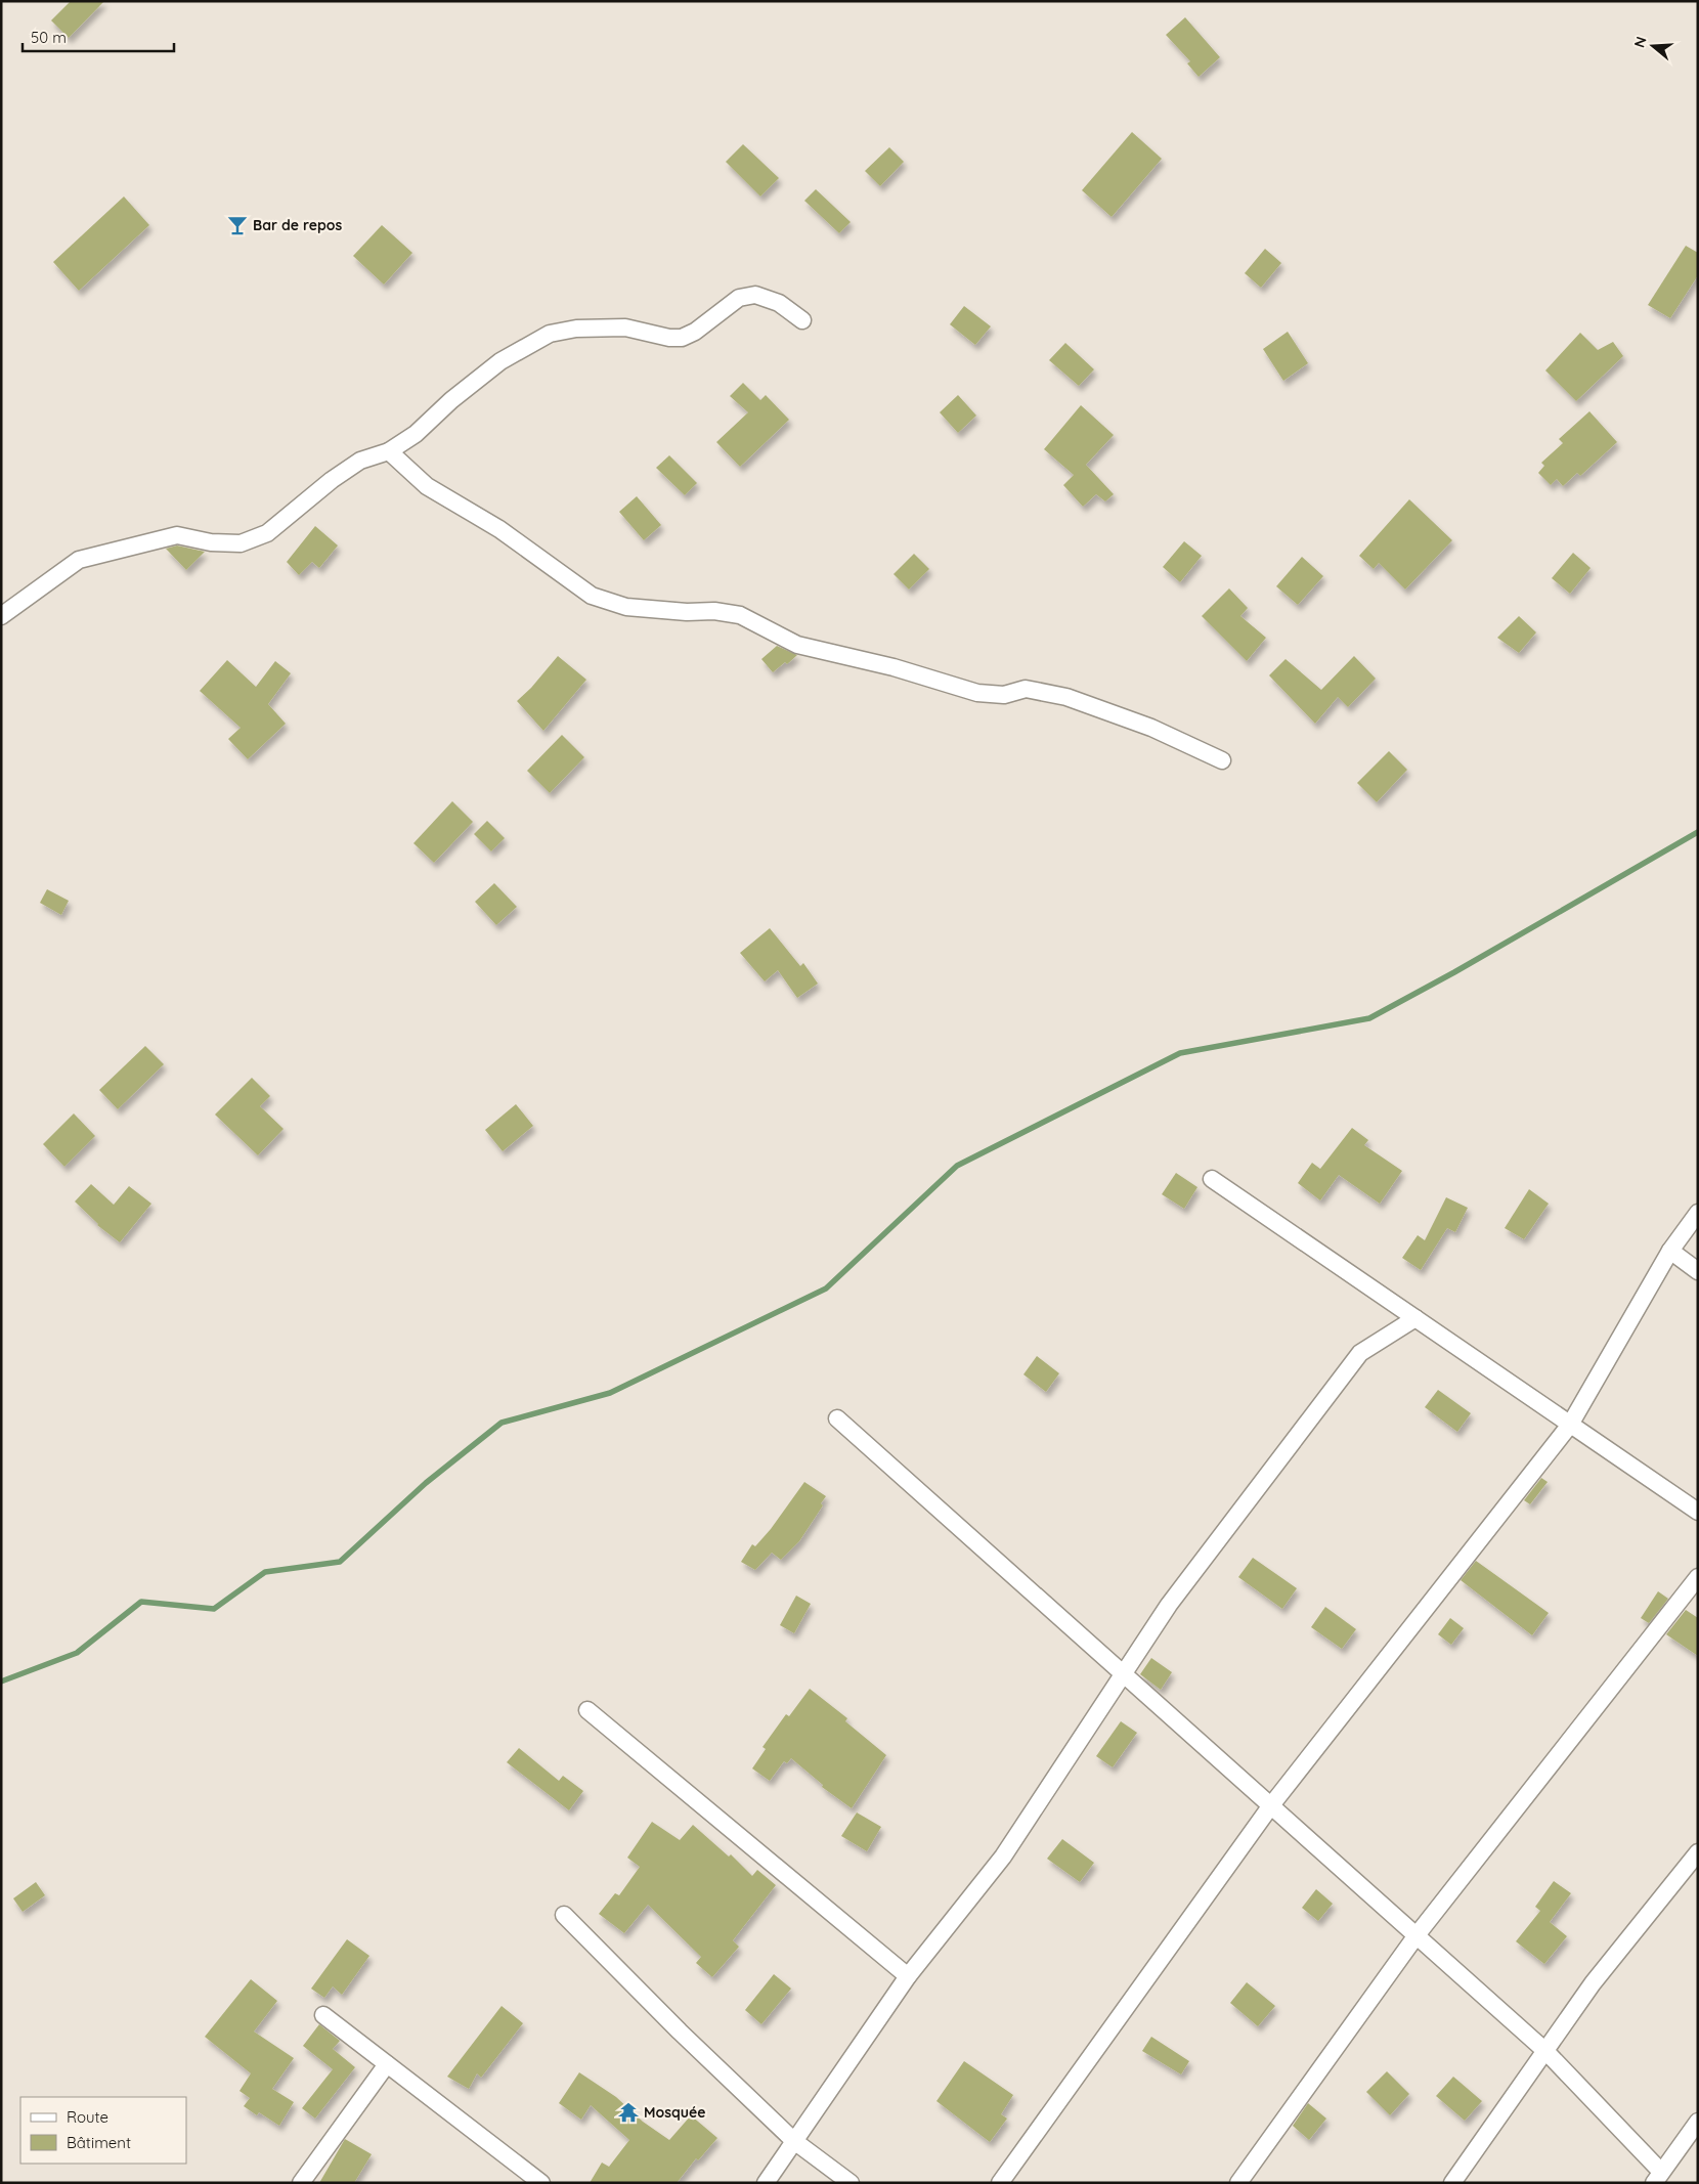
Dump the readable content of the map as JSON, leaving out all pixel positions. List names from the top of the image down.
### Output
{
  "places": {
    "bar": ["Bar de repos"],
    "temple": ["Mosquée"]
  },
  "legend": ["Route", "Bâtiment"],
  "scale_bar": "50 m",
  "north": "left"
}
